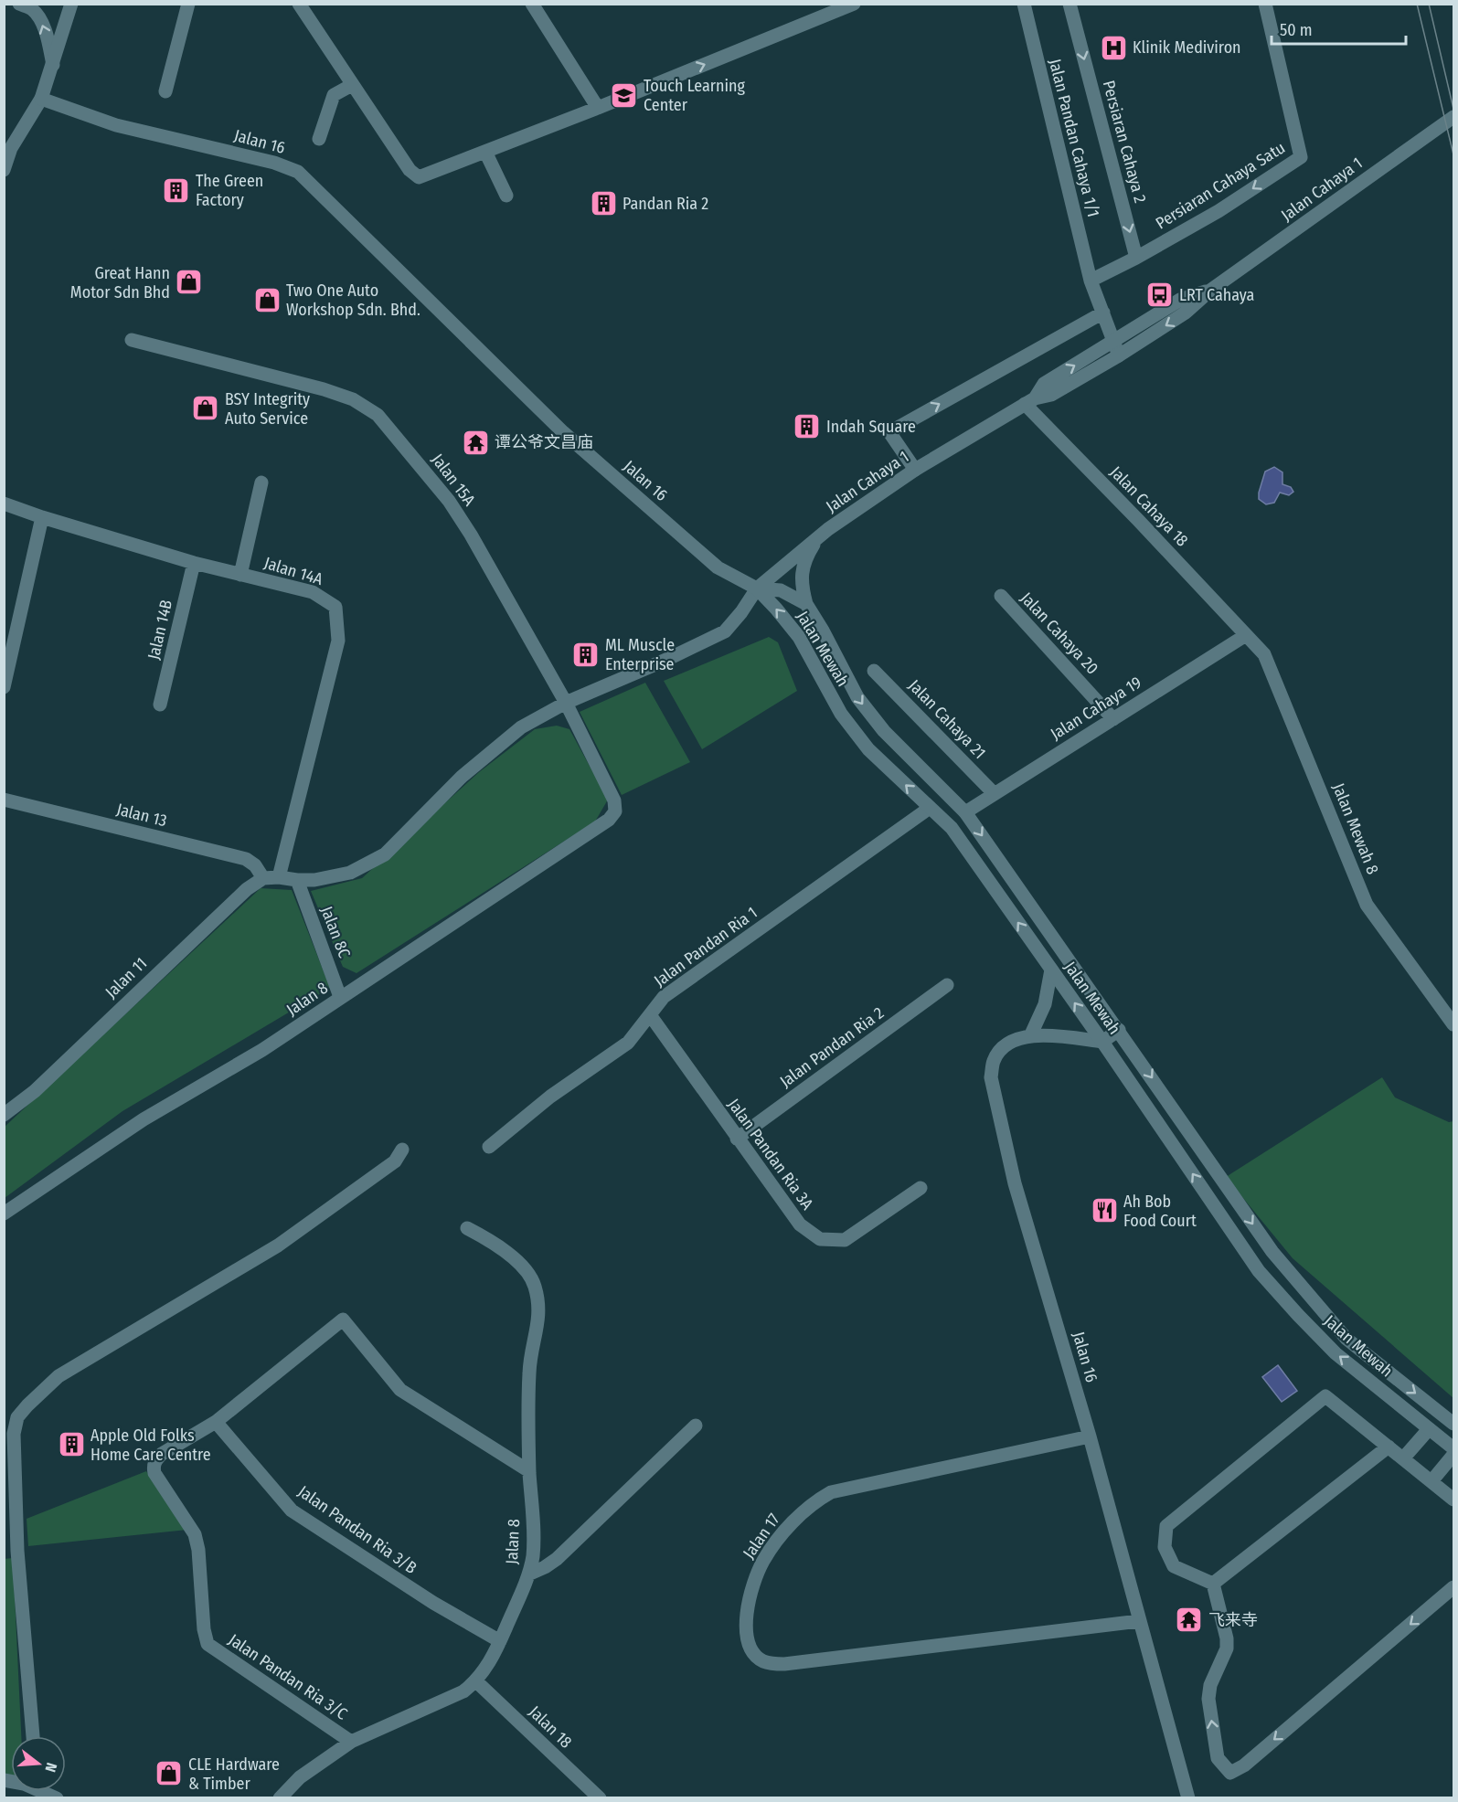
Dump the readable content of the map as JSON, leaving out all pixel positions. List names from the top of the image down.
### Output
{
  "streets": {
    "street": [
      "Jalan Pandan Cahaya 1/1",
      "Jalan 16",
      "Persiaran Cahaya 2",
      "Persiaran Cahaya Satu",
      "Jalan Cahaya 1",
      "Jalan 15A",
      "Jalan Cahaya 18",
      "Jalan 14A",
      "Jalan 14B",
      "Jalan Cahaya 20",
      "Jalan Mewah",
      "Jalan Cahaya 19",
      "Jalan Cahaya 21",
      "Jalan 13",
      "Jalan Mewah 8",
      "Jalan 8C",
      "Jalan Pandan Ria 1",
      "Jalan 11",
      "Jalan 8",
      "Jalan Pandan Ria 2",
      "Jalan Pandan Ria 3A",
      "Jalan Pandan Ria 3/B",
      "Jalan 17",
      "Jalan Pandan Ria 3/C",
      "Jalan 18"
    ]
  },
  "crossings": [
    ["Jalan Pandan Cahaya 1/1", "Persiaran Cahaya Satu"],
    ["Jalan Pandan Cahaya 1/1", "Jalan Cahaya 1"],
    ["Jalan 16", "Jalan Cahaya 1"],
    ["Jalan 16", "Jalan Mewah"],
    ["Jalan 16", "Jalan 17"],
    ["Persiaran Cahaya 2", "Persiaran Cahaya Satu"],
    ["Jalan Cahaya 1", "Jalan Cahaya 18"],
    ["Jalan Cahaya 1", "Jalan Mewah"],
    ["Jalan 15A", "Jalan 8"],
    ["Jalan Cahaya 18", "Jalan Cahaya 19"],
    ["Jalan Cahaya 18", "Jalan Mewah 8"],
    ["Jalan 14A", "Jalan 14B"],
    ["Jalan Cahaya 20", "Jalan Cahaya 19"],
    ["Jalan Mewah", "Jalan Cahaya 19"],
    ["Jalan Mewah", "Jalan Pandan Ria 1"],
    ["Jalan Cahaya 19", "Jalan Cahaya 21"],
    ["Jalan Cahaya 19", "Jalan Mewah 8"],
    ["Jalan 13", "Jalan 11"],
    ["Jalan 8C", "Jalan 8"],
    ["Jalan Pandan Ria 1", "Jalan Pandan Ria 3A"],
    ["Jalan 8", "Jalan Pandan Ria 3/B"],
    ["Jalan 8", "Jalan Pandan Ria 3/C"],
    ["Jalan 8", "Jalan 18"],
    ["Jalan Pandan Ria 2", "Jalan Pandan Ria 3A"],
    ["Jalan Pandan Ria 3/B", "Jalan Pandan Ria 3/C"]
  ],
  "one_way": ["Persiaran Cahaya 2", "Persiaran Cahaya Satu"],
  "places": {
    "hospital": ["Klinik Mediviron"],
    "school or university": ["Touch Learning Center"],
    "building": [
      "The Green Factory",
      "Pandan Ria 2",
      "Indah Square",
      "ML Muscle Enterprise",
      "Apple Old Folks Home Care Centre"
    ],
    "shop": [
      "Great Hann Motor Sdn Bhd",
      "Two One Auto Workshop Sdn. Bhd.",
      "BSY Integrity Auto Service",
      "CLE Hardware & Timber"
    ],
    "bus stop": ["LRT Cahaya"],
    "temple": ["谭公爷文昌庙", "飞来寺"],
    "restaurant": ["Ah Bob Food Court"]
  },
  "scale_bar": "50 m",
  "north": "right"
}
